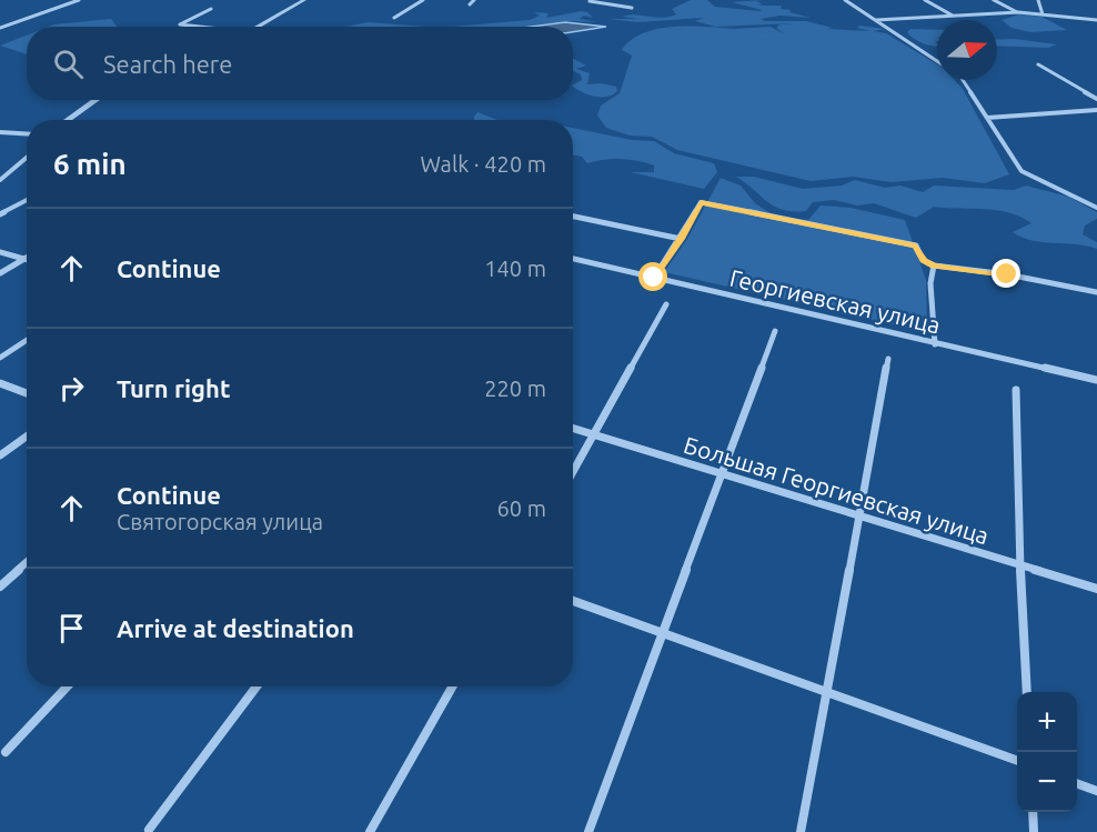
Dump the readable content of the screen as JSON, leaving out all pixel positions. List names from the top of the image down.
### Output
{
  "streets": {
    "street": ["Георгиевская улица", "Большая Георгиевская улица"]
  },
  "north": "right",
  "page": {
    "search": "Search here",
    "heading": ["6 min", "Walk · 420 m"],
    "list": [
      ["Continue", "140 m"],
      ["Turn right", "220 m"],
      ["Continue", "Святогорская улица", "60 m"],
      "Arrive at destination"
    ],
    "map_buttons": ["+", "−"]
  }
}
